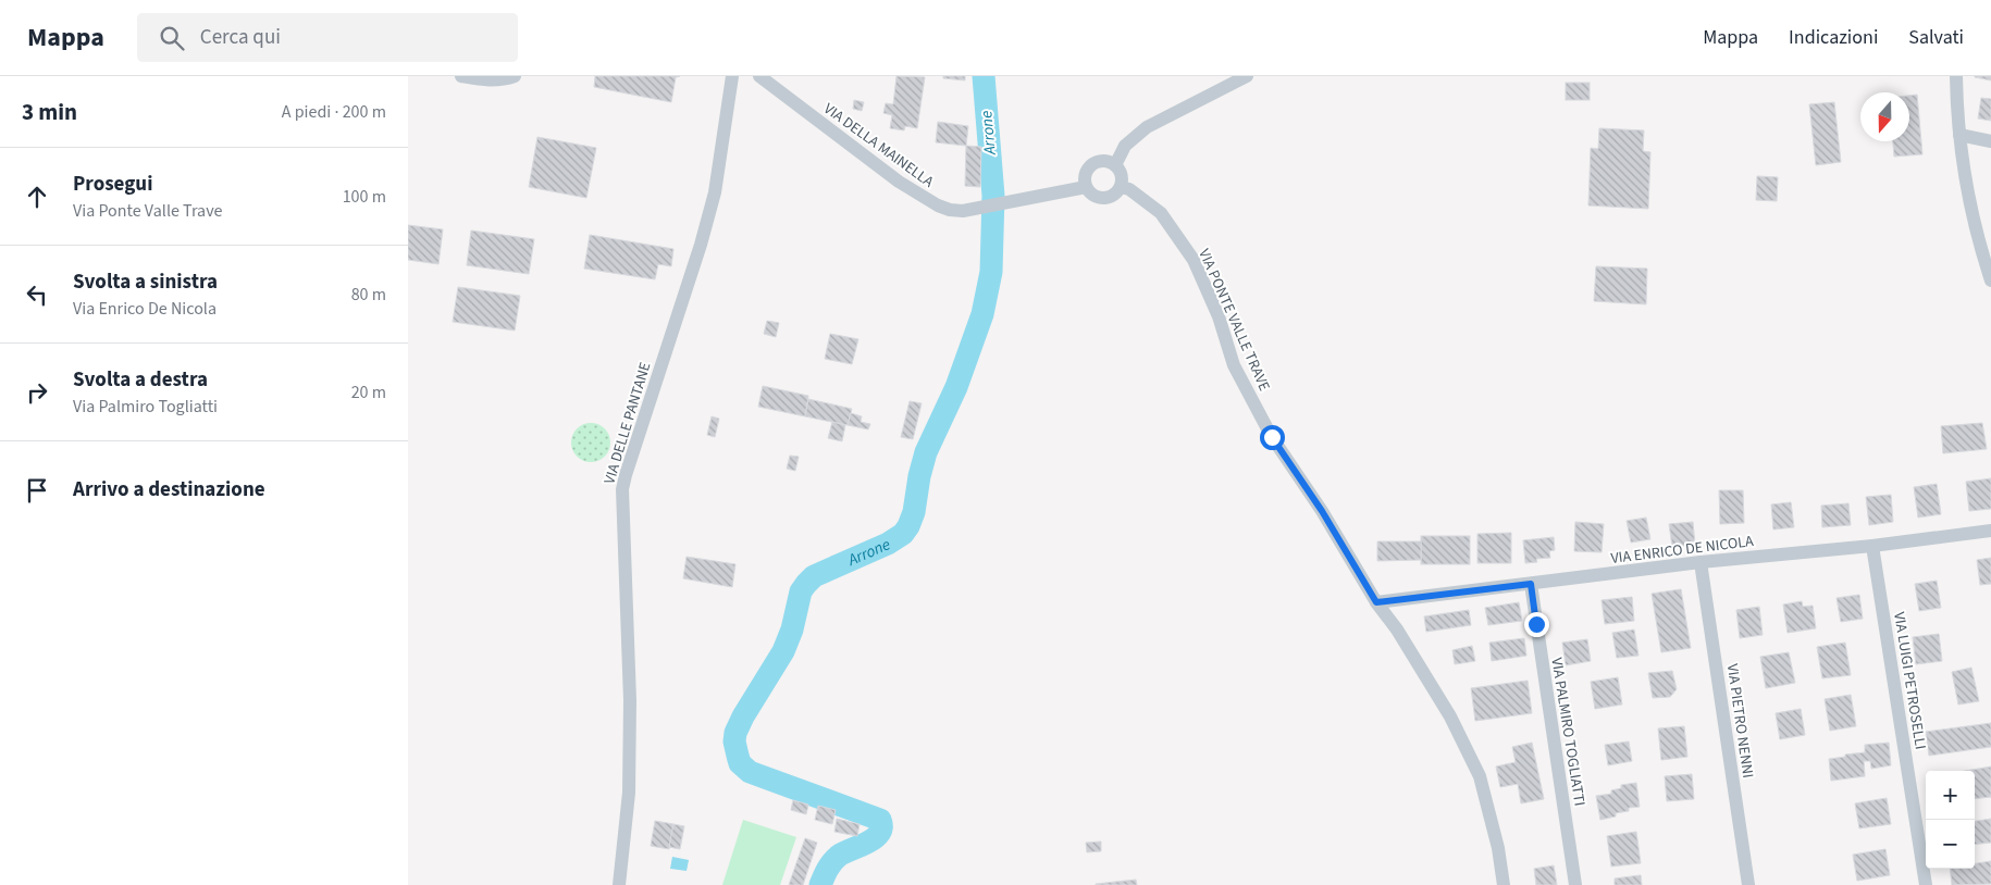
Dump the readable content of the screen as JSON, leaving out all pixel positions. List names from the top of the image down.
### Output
{
  "streets": {
    "street": [
      "VIA DELLA MAINELLA",
      "VIA PONTE VALLE TRAVE",
      "VIA DELLE PANTANE",
      "VIA ENRICO DE NICOLA",
      "VIA LUIGI PETROSELLI",
      "VIA PIETRO NENNI",
      "VIA PALMIRO TOGLIATTI"
    ]
  },
  "crossings": [
    ["VIA DELLA MAINELLA", "VIA PONTE VALLE TRAVE"],
    ["VIA PONTE VALLE TRAVE", "VIA ENRICO DE NICOLA"],
    ["VIA ENRICO DE NICOLA", "VIA LUIGI PETROSELLI"],
    ["VIA ENRICO DE NICOLA", "VIA PIETRO NENNI"],
    ["VIA ENRICO DE NICOLA", "VIA PALMIRO TOGLIATTI"]
  ],
  "water": ["Arrone"],
  "north": "bottom",
  "page": {
    "header": "Mappa",
    "search": "Cerca qui",
    "nav": ["Mappa", "Indicazioni", "Salvati"],
    "heading": ["3 min", "A piedi · 200 m"],
    "list": [
      ["Prosegui", "Via Ponte Valle Trave", "100 m"],
      ["Svolta a sinistra", "Via Enrico De Nicola", "80 m"],
      ["Svolta a destra", "Via Palmiro Togliatti", "20 m"],
      "Arrivo a destinazione"
    ],
    "map_buttons": ["+", "−"]
  }
}
